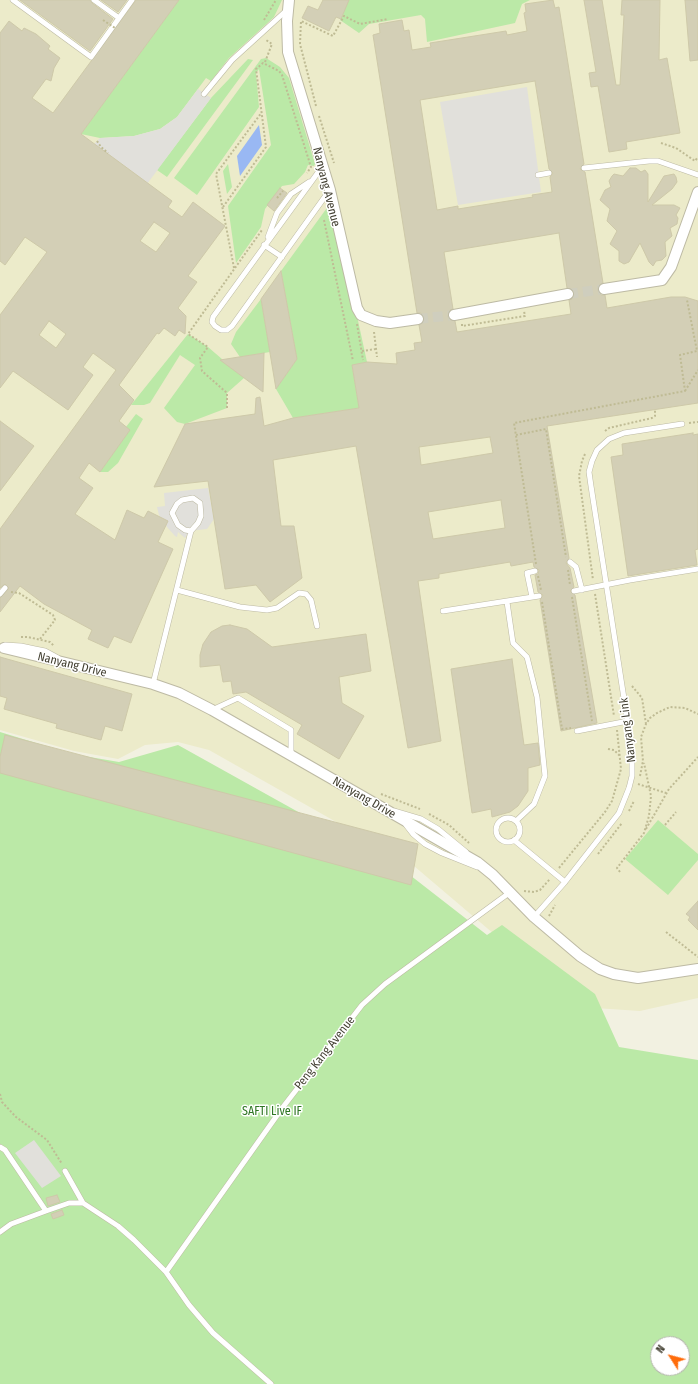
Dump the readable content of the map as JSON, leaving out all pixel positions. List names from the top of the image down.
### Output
{
  "streets": {
    "street": ["Nanyang Avenue", "Nanyang Drive"],
    "lane": ["Nanyang Link", "Peng Kang Avenue"]
  },
  "crossings": [
    ["Nanyang Drive", "Nanyang Link"],
    ["Nanyang Drive", "Peng Kang Avenue"]
  ],
  "parks": ["SAFTI Live IF"],
  "north": "top left"
}
